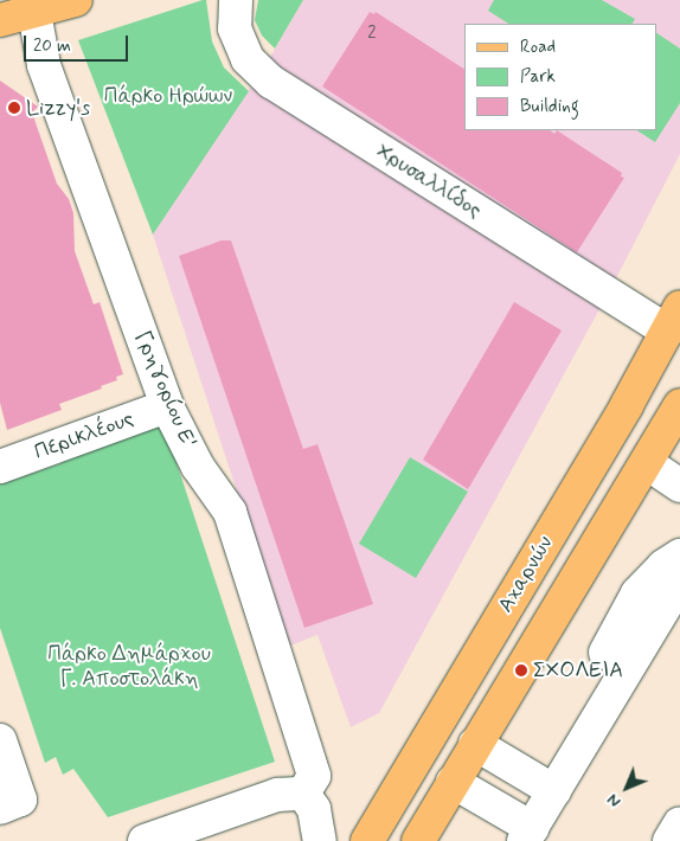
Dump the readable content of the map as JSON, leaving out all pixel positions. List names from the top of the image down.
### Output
{
  "streets": {
    "main road": ["Αχαρνών"],
    "street": ["Χρυσαλλίδος", "Γρηγορίου Ε'", "Περικλέους"]
  },
  "crossings": [
    ["Χρυσαλλίδος", "Αχαρνών"],
    ["Γρηγορίου Ε'", "Περικλέους"]
  ],
  "parks": ["Πάρκο Ηρώων", "Πάρκο Δημάρχου Γ. Αποστολάκη"],
  "places": ["Lizzy's", "ΣΧΟΛΕΙΑ"],
  "house_numbers": ["2"],
  "legend": ["Road", "Park", "Building"],
  "scale_bar": "20 m",
  "north": "bottom left"
}
